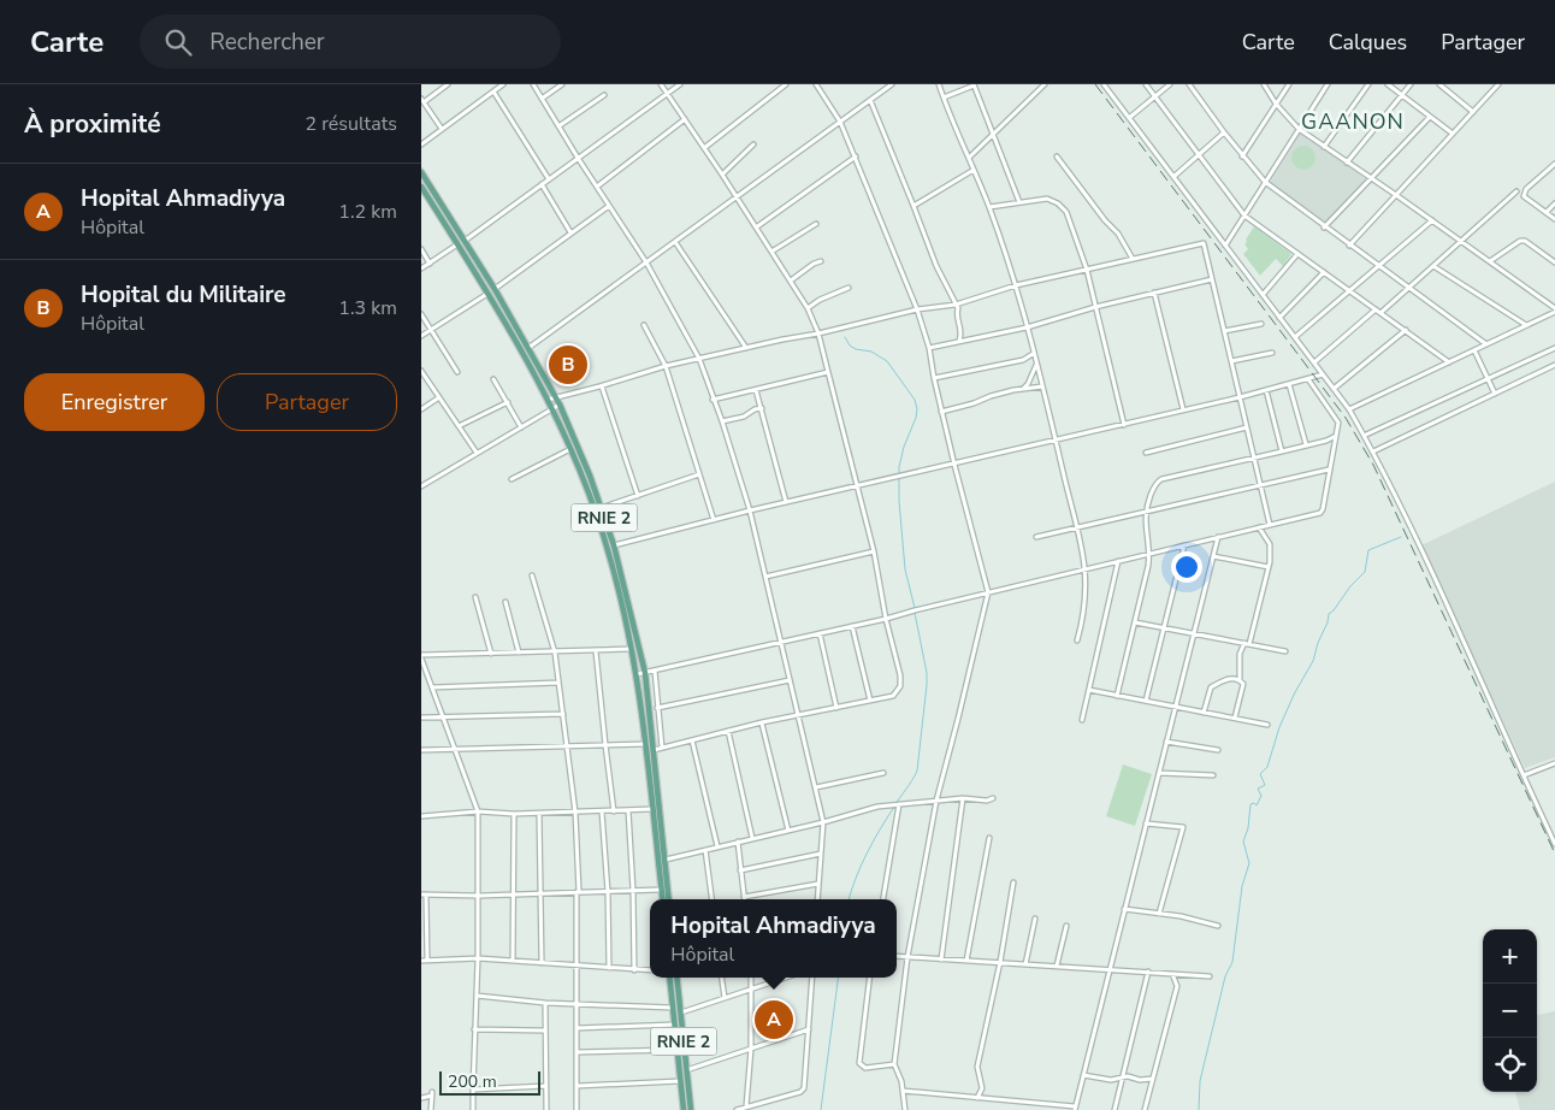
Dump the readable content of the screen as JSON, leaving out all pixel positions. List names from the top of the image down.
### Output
{
  "streets": {
    "main road": ["RNIE 2"]
  },
  "districts": ["GAANON"],
  "scale_bar": "200 m",
  "page": {
    "header": "Carte",
    "search": "Rechercher",
    "nav": ["Carte", "Calques", "Partager"],
    "heading": ["À proximité", "2 résultats"],
    "list": [
      {
        "mark": "A",
        "name": "Hopital Ahmadiyya",
        "note": "Hôpital",
        "value": "1.2 km"
      },
      {
        "mark": "B",
        "name": "Hopital du Militaire",
        "note": "Hôpital",
        "value": "1.3 km"
      }
    ],
    "pins": ["B", "A"],
    "buttons": ["Enregistrer", "Partager"],
    "popup": ["Hopital Ahmadiyya", "Hôpital"],
    "map_buttons": ["+", "−"],
    "scale": "200 m"
  }
}
